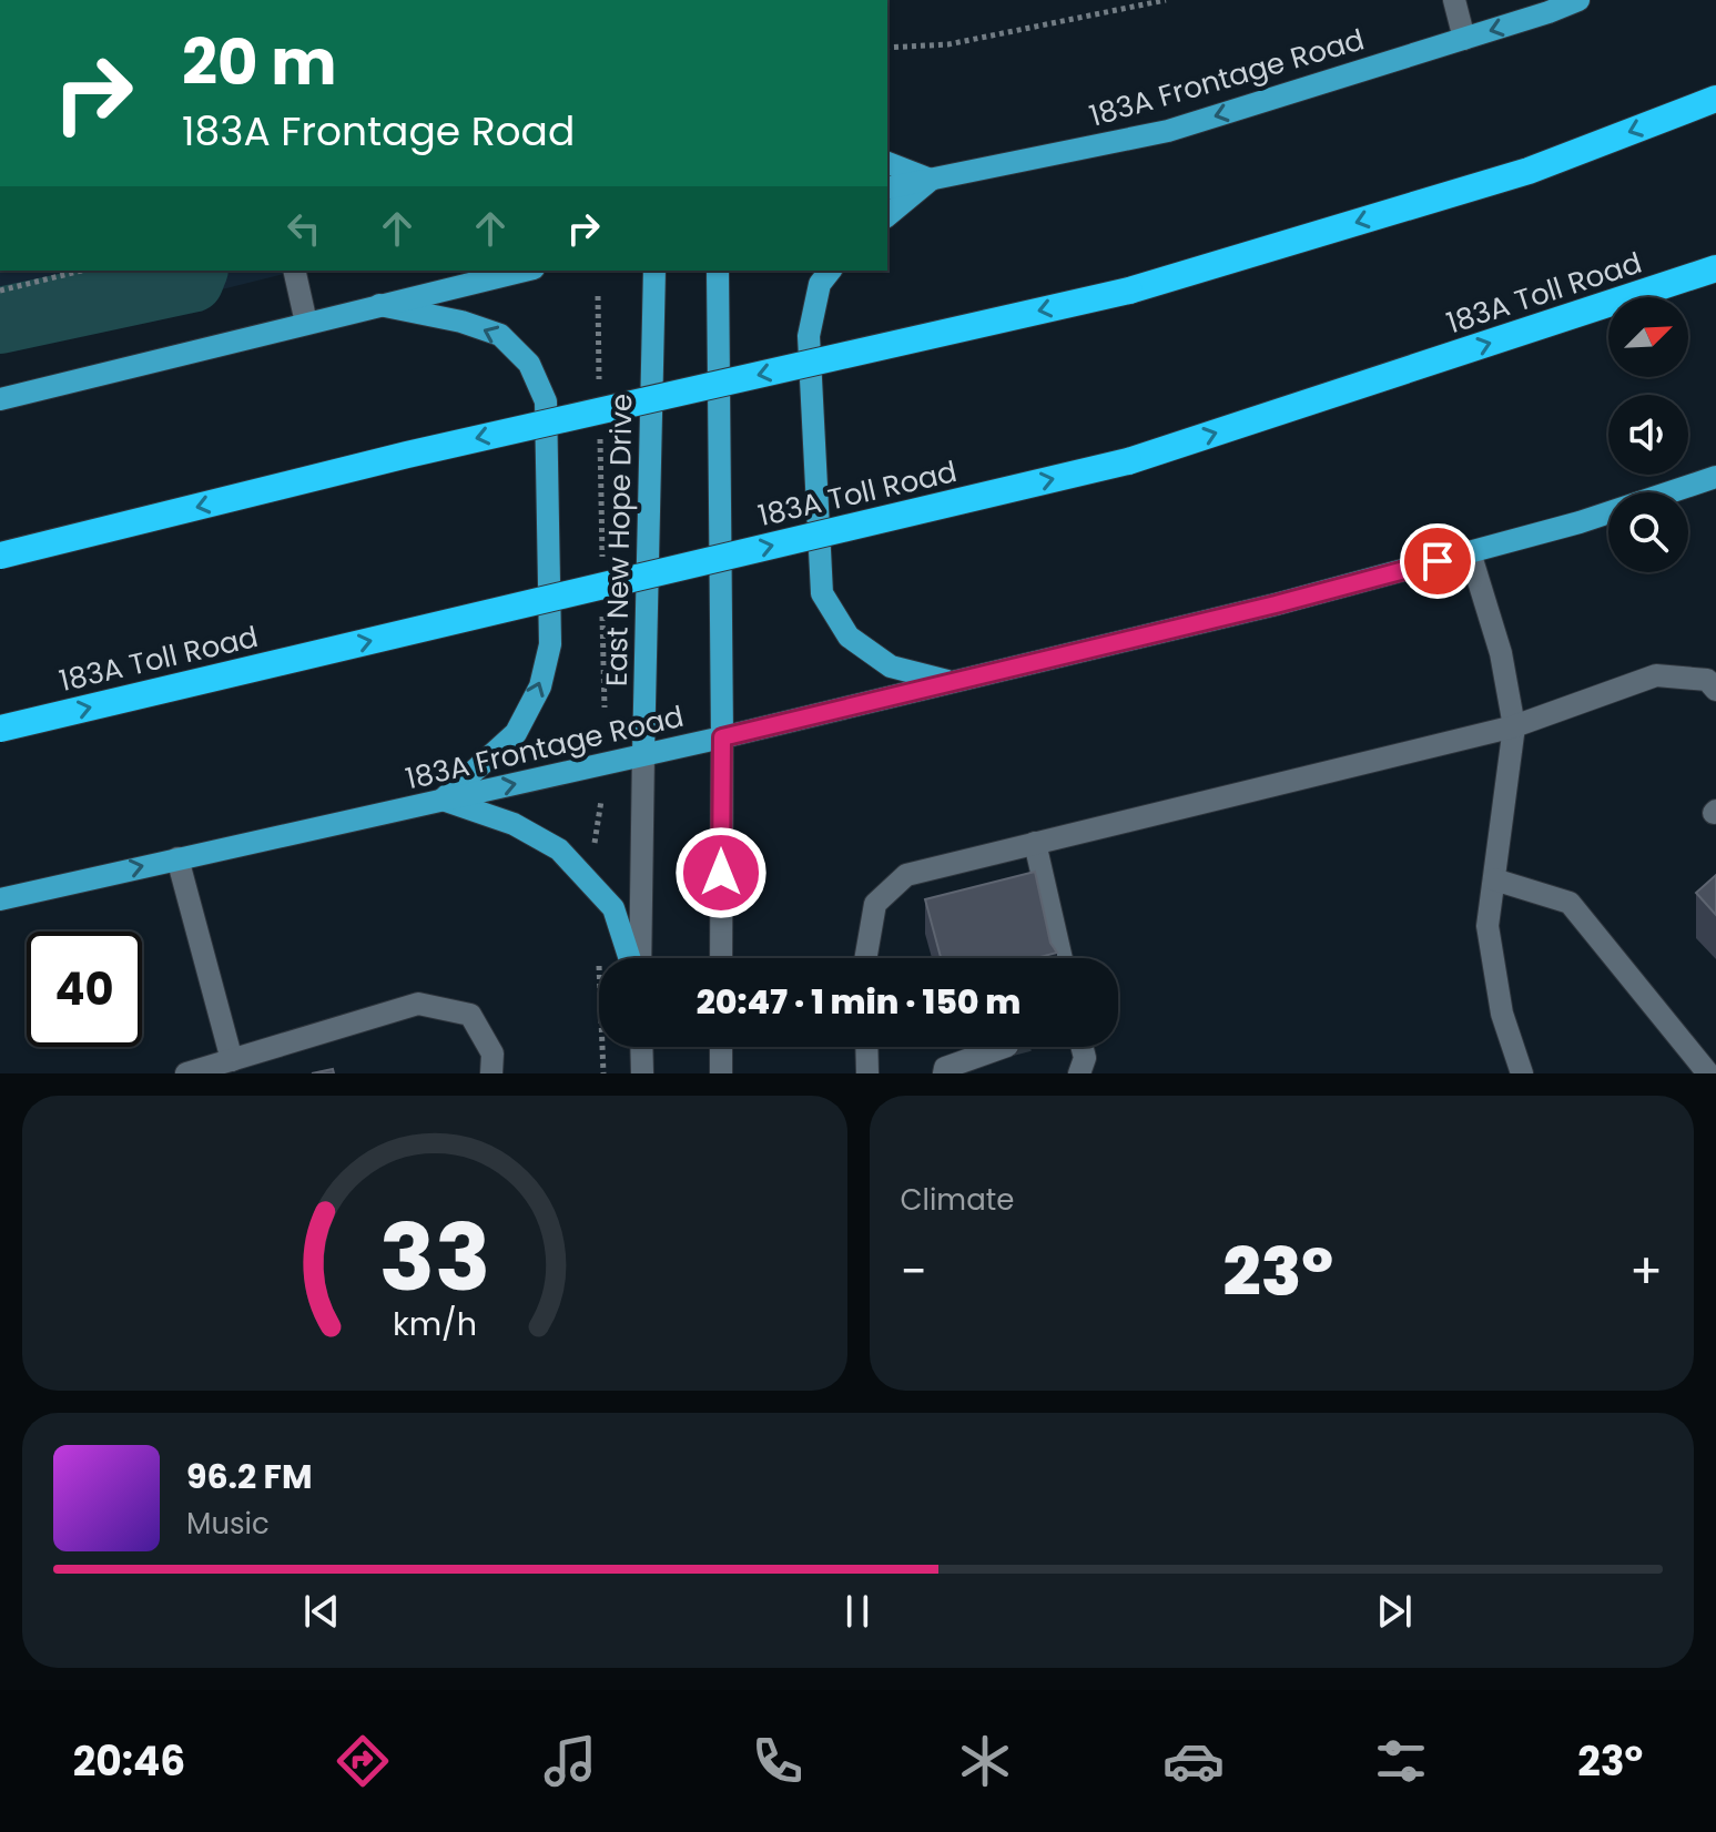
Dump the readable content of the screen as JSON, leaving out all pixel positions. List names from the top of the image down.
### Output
{
  "streets": {
    "highway": ["183A Toll Road"],
    "main road": ["183A Frontage Road", "East New Hope Drive"]
  },
  "crossings": [
    ["183A Frontage Road", "East New Hope Drive"]
  ],
  "north": "top right",
  "page": {
    "turn": ["20 m", "183A Frontage Road"],
    "limit": "40",
    "trip": "20:47 · 1 min · 150 m",
    "tile": "Climate",
    "heat": ["−", "23°", "+"],
    "song": ["96.2 FM", "Music"],
    "tabs": ["20:46", "23°"],
    "gauge": ["33", "km/h"]
  }
}
